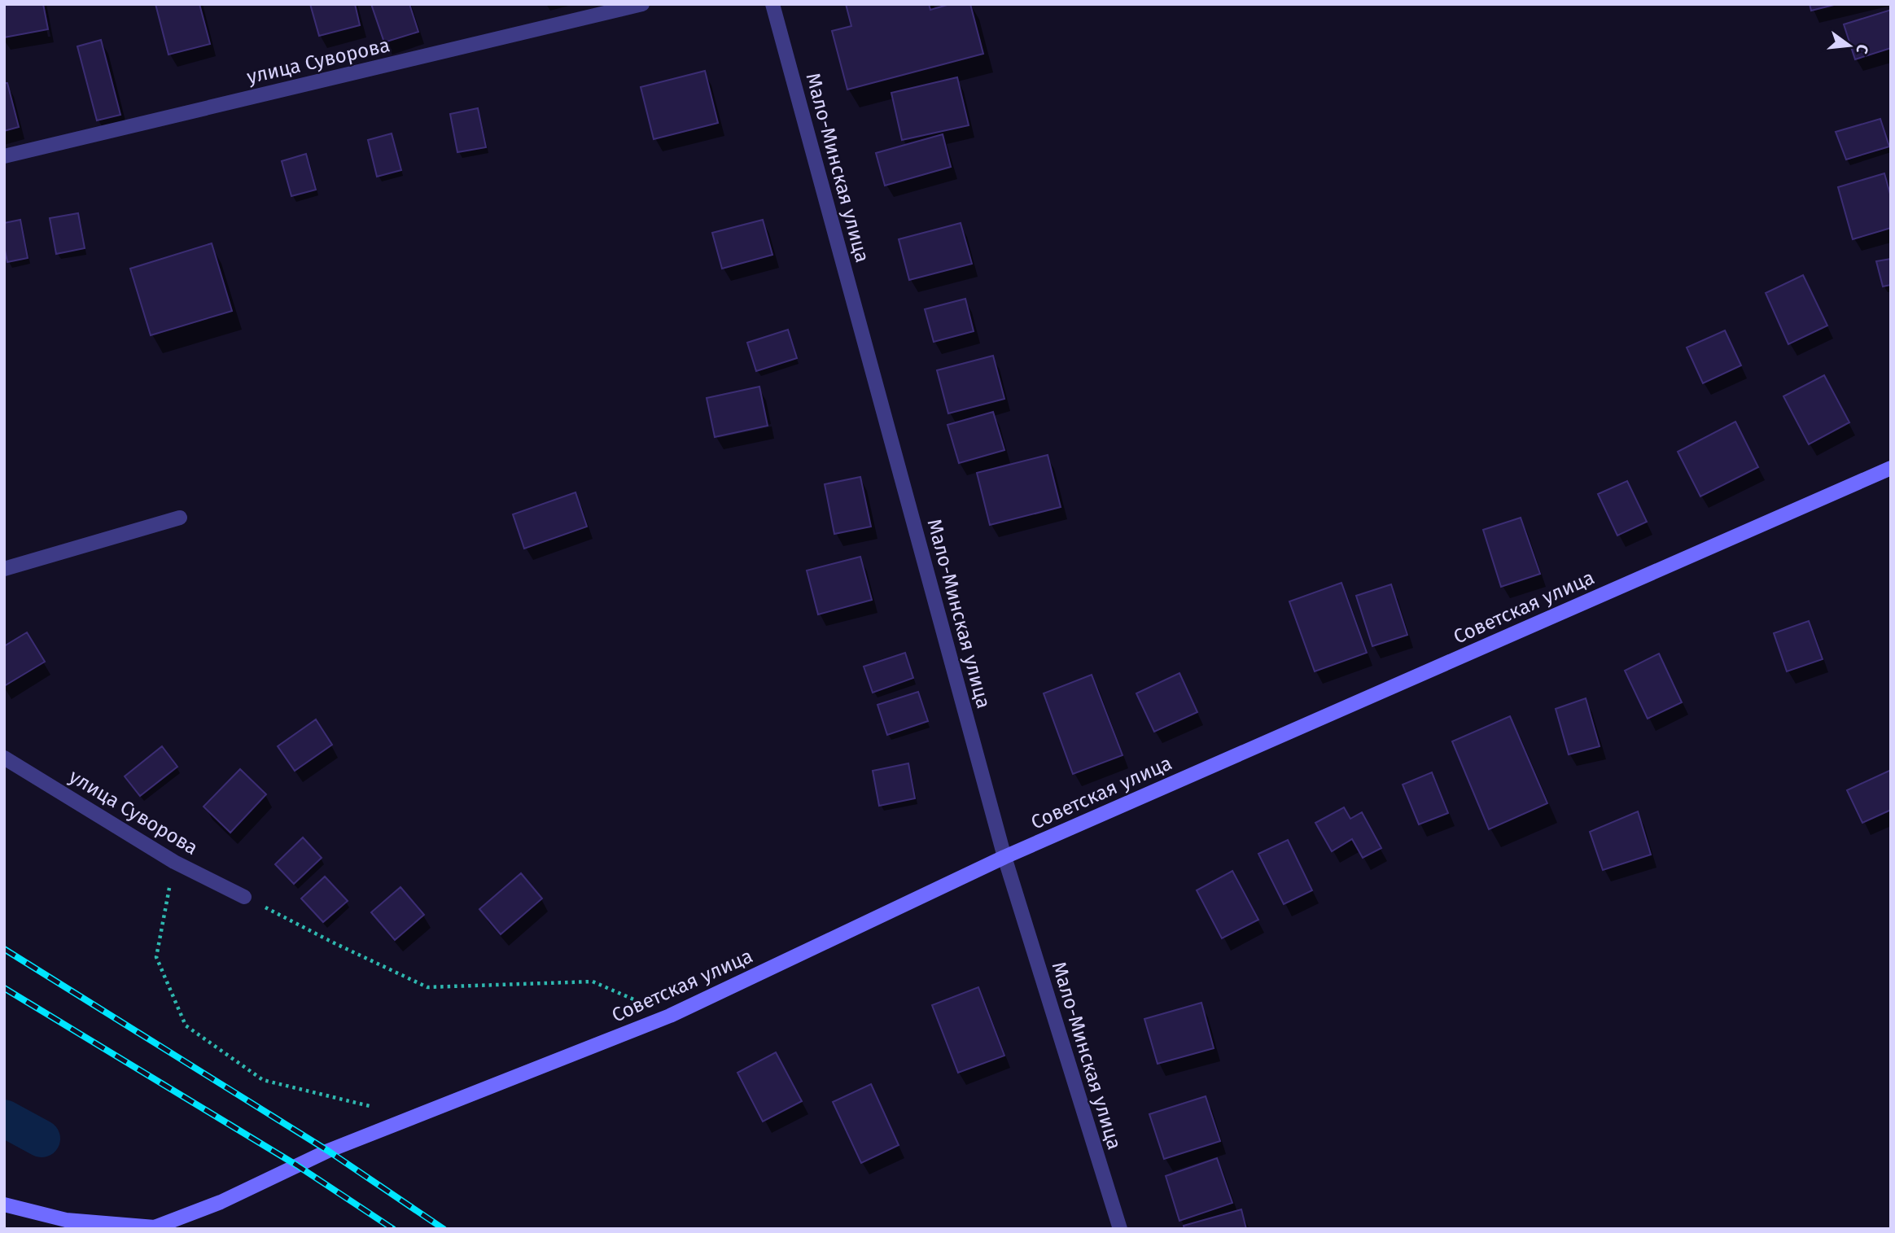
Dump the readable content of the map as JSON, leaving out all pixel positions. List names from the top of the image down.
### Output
{
  "streets": {
    "street": ["улица Суворова", "Мало-Минская улица", "Советская улица"]
  },
  "crossings": [
    ["Мало-Минская улица", "Советская улица"]
  ],
  "north": "right"
}
